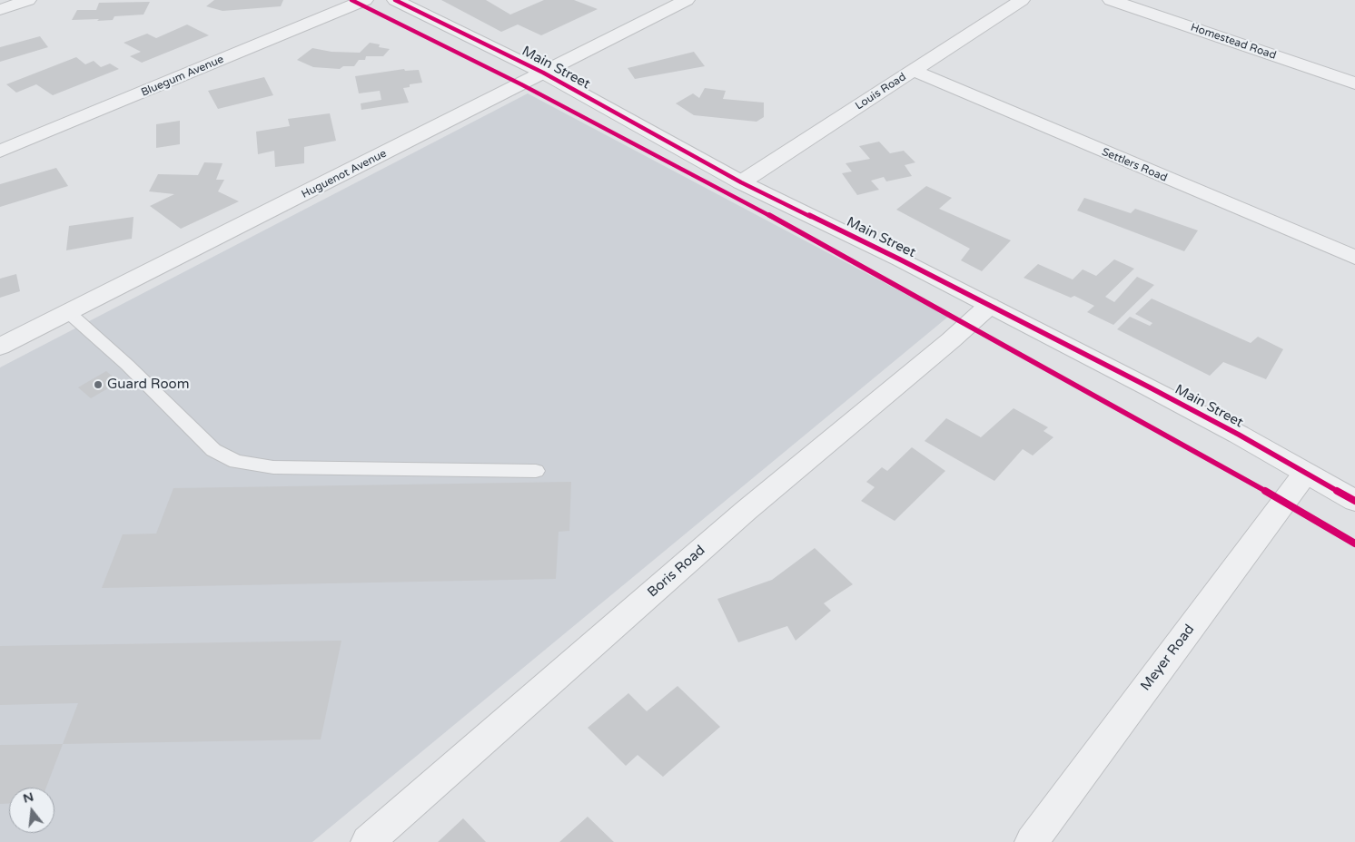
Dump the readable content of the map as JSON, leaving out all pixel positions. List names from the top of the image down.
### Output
{
  "streets": {
    "street": [
      "Homestead Road",
      "Main Street",
      "Bluegum Avenue",
      "Louis Road",
      "Settlers Road",
      "Huguenot Avenue",
      "Boris Road",
      "Meyer Road"
    ]
  },
  "crossings": [
    ["Main Street", "Louis Road"],
    ["Main Street", "Huguenot Avenue"],
    ["Main Street", "Boris Road"],
    ["Main Street", "Meyer Road"],
    ["Louis Road", "Settlers Road"]
  ],
  "places": ["Guard Room"],
  "north": "top"
}
